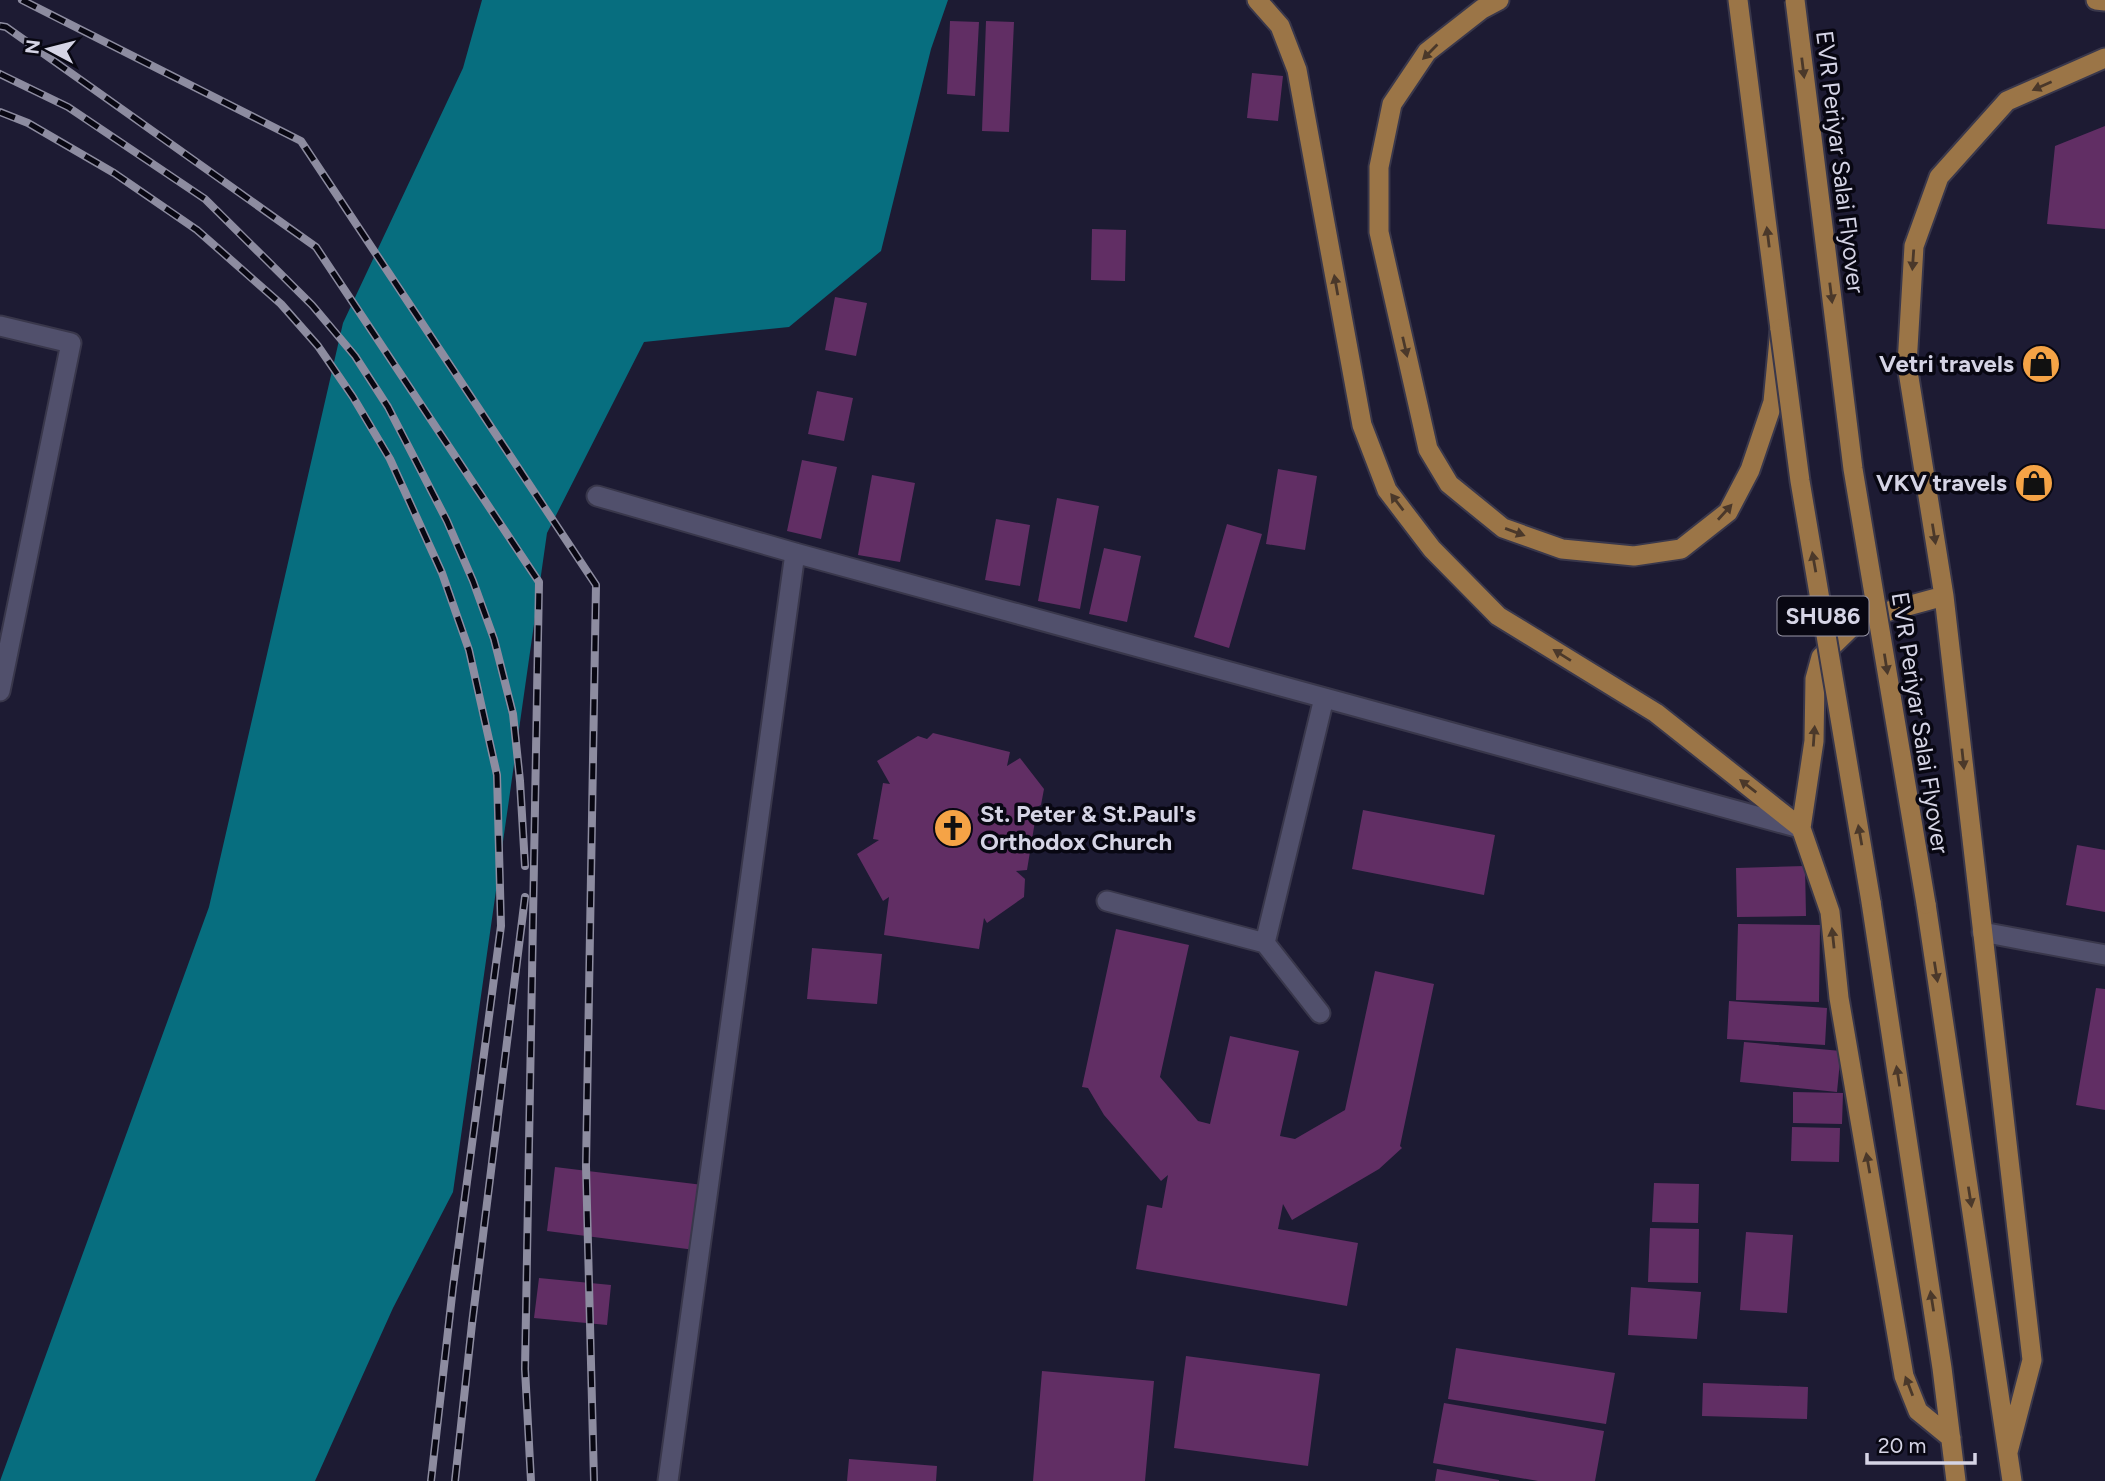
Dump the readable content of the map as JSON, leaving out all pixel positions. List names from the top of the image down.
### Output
{
  "streets": {
    "main road": ["EVR Periyar Salai Flyover", "SHU86"]
  },
  "crossings": [
    ["EVR Periyar Salai Flyover", "SHU86"]
  ],
  "places": {
    "shop": ["Vetri travels", "VKV travels"],
    "church": ["St. Peter & St.Paul's Orthodox Church"]
  },
  "scale_bar": "20 m",
  "north": "left"
}
